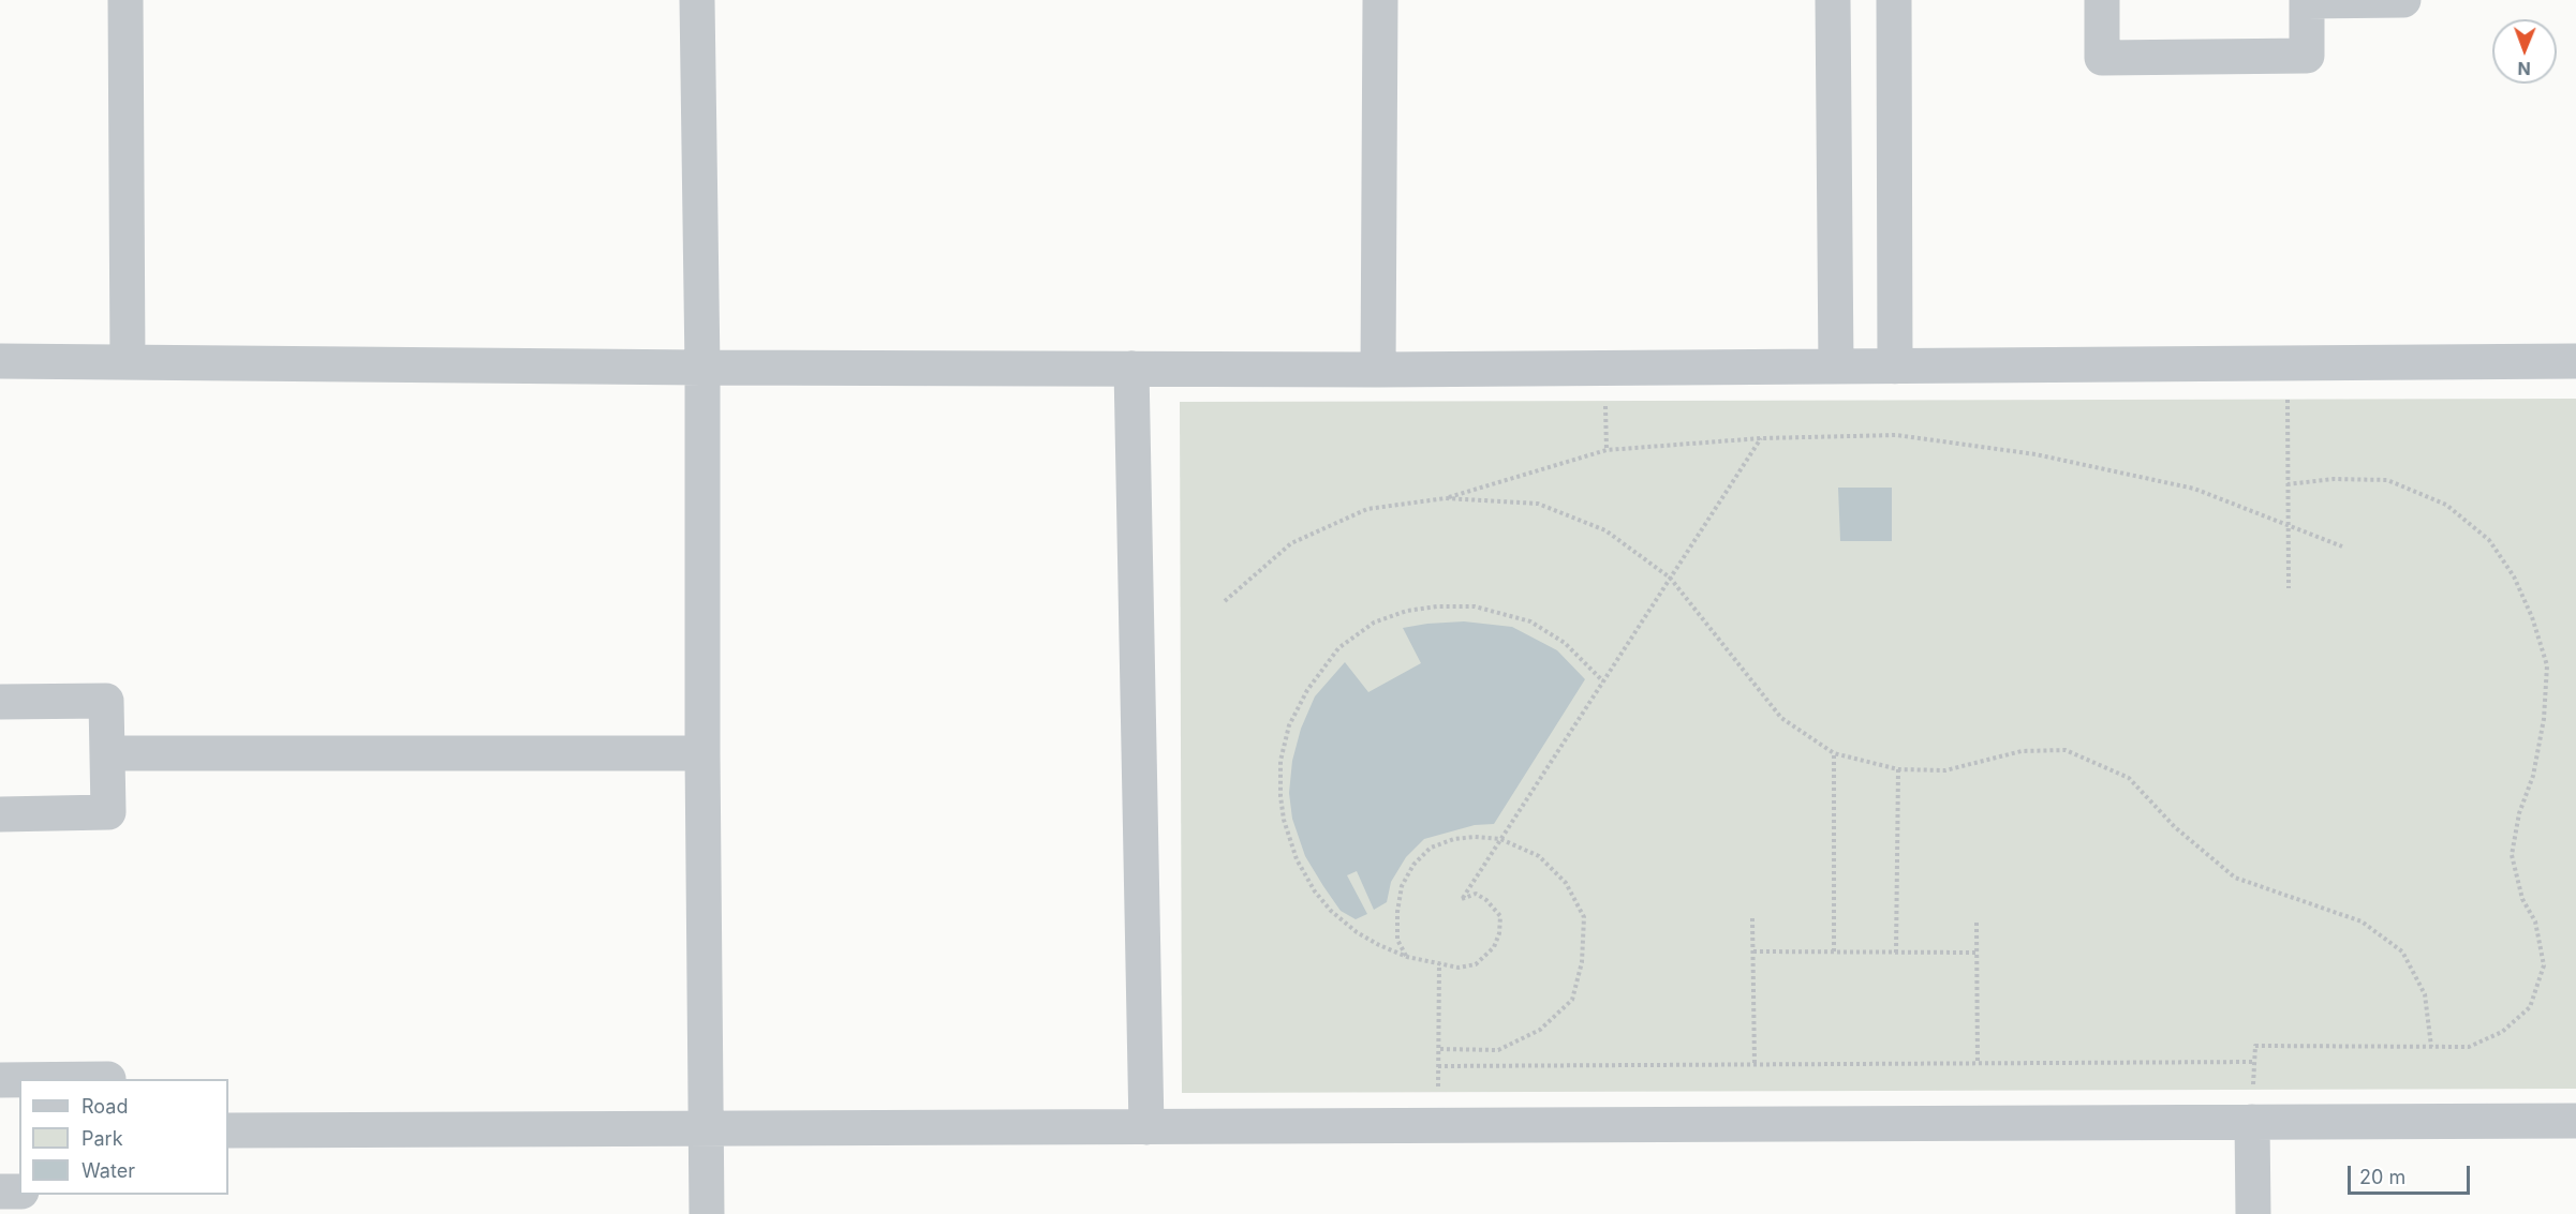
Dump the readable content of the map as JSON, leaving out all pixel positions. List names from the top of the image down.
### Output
{
  "legend": ["Road", "Park", "Water"],
  "scale_bar": "20 m",
  "north": "bottom"
}
